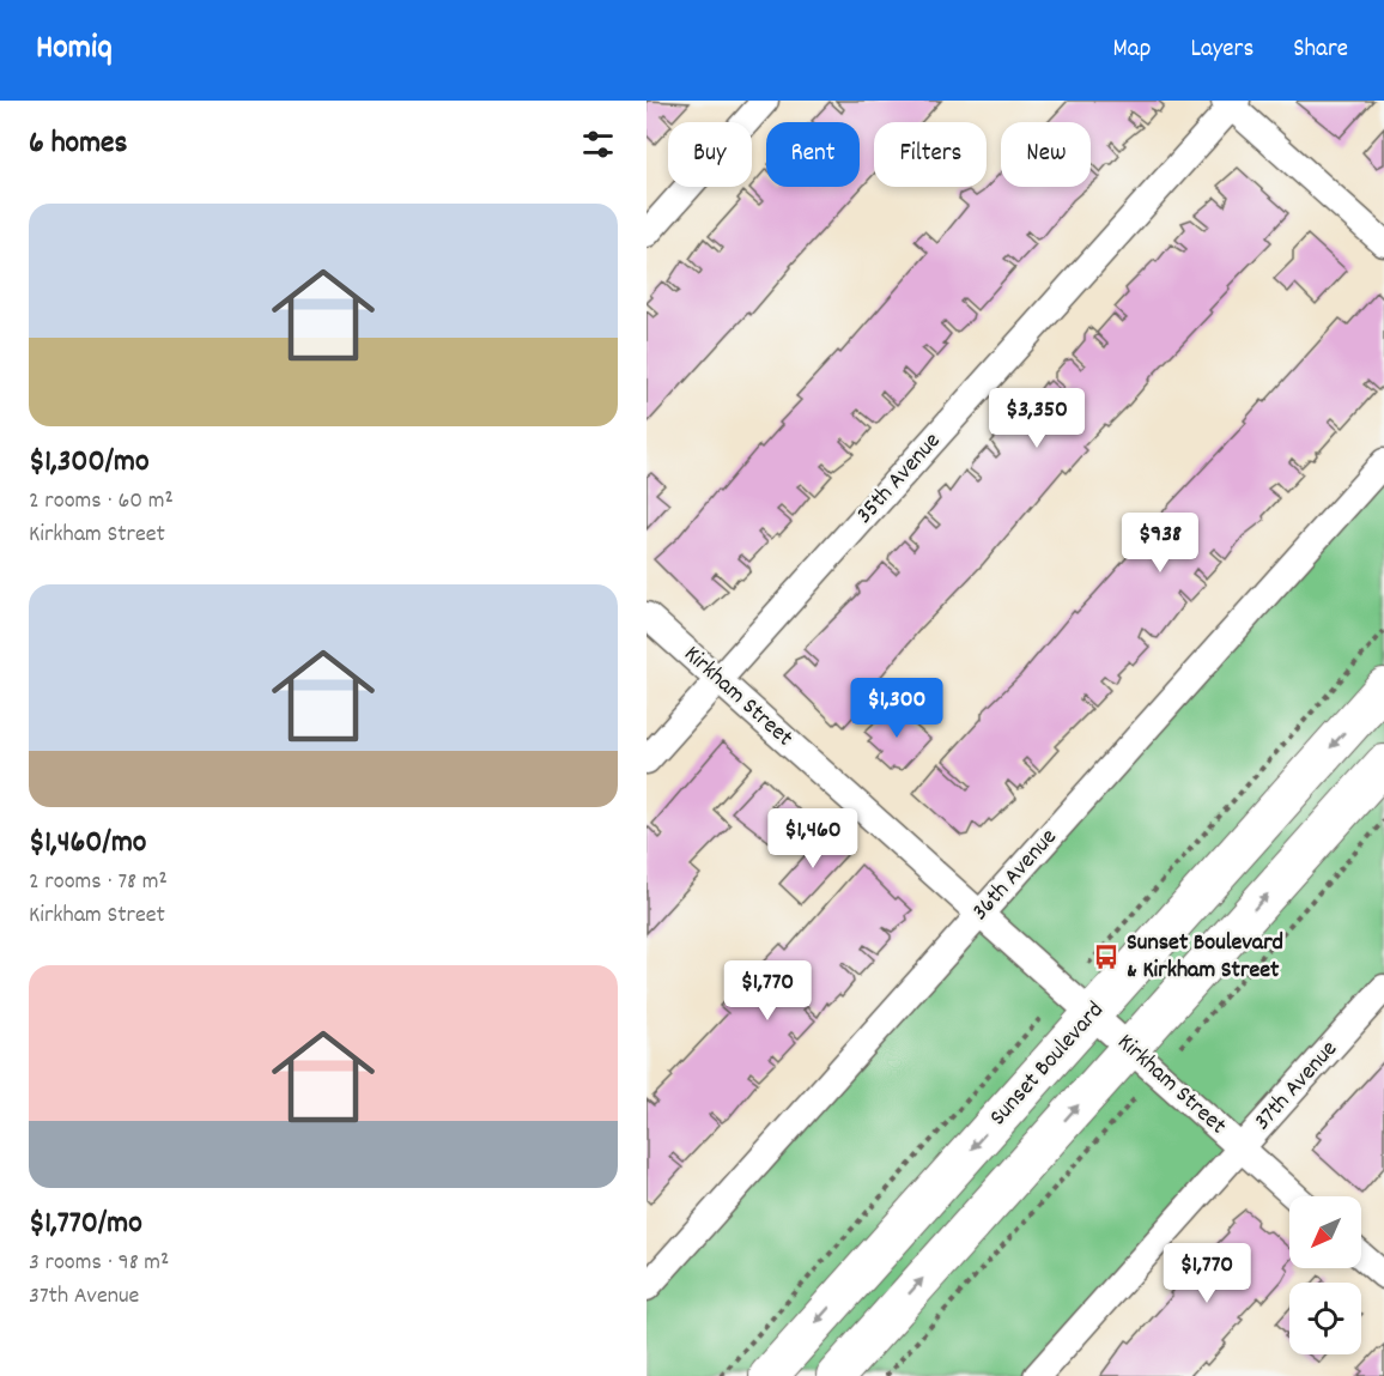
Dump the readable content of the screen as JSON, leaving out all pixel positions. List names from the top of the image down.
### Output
{
  "streets": {
    "main road": ["Sunset Boulevard"],
    "street": [
      "35th Avenue",
      "Kirkham Street",
      "36th Avenue",
      "37th Avenue"
    ]
  },
  "crossings": [
    ["35th Avenue", "Kirkham Street"],
    ["Kirkham Street", "36th Avenue"],
    ["Kirkham Street", "Sunset Boulevard"],
    ["Kirkham Street", "37th Avenue"]
  ],
  "places": {
    "bus stop": ["Sunset Boulevard & Kirkham Street"]
  },
  "north": "bottom left",
  "page": {
    "header": "Homiq",
    "nav": ["Map", "Layers", "Share"],
    "heading": "6 homes",
    "chip": [
      "Buy",
      "Rent",
      "Filters",
      "New"
    ],
    "list": [
      {
        "name": "$1,300/mo",
        "note": "2 rooms · 60 m² · Kirkham Street"
      },
      {
        "name": "$1,460/mo",
        "note": "2 rooms · 78 m² · Kirkham Street"
      },
      {
        "name": "$1,770/mo",
        "note": "3 rooms · 98 m² · 37th Avenue"
      }
    ],
    "price": [
      "$3,350",
      "$938",
      "$1,300",
      "$1,460",
      "$1,770",
      "$1,770"
    ]
  }
}
